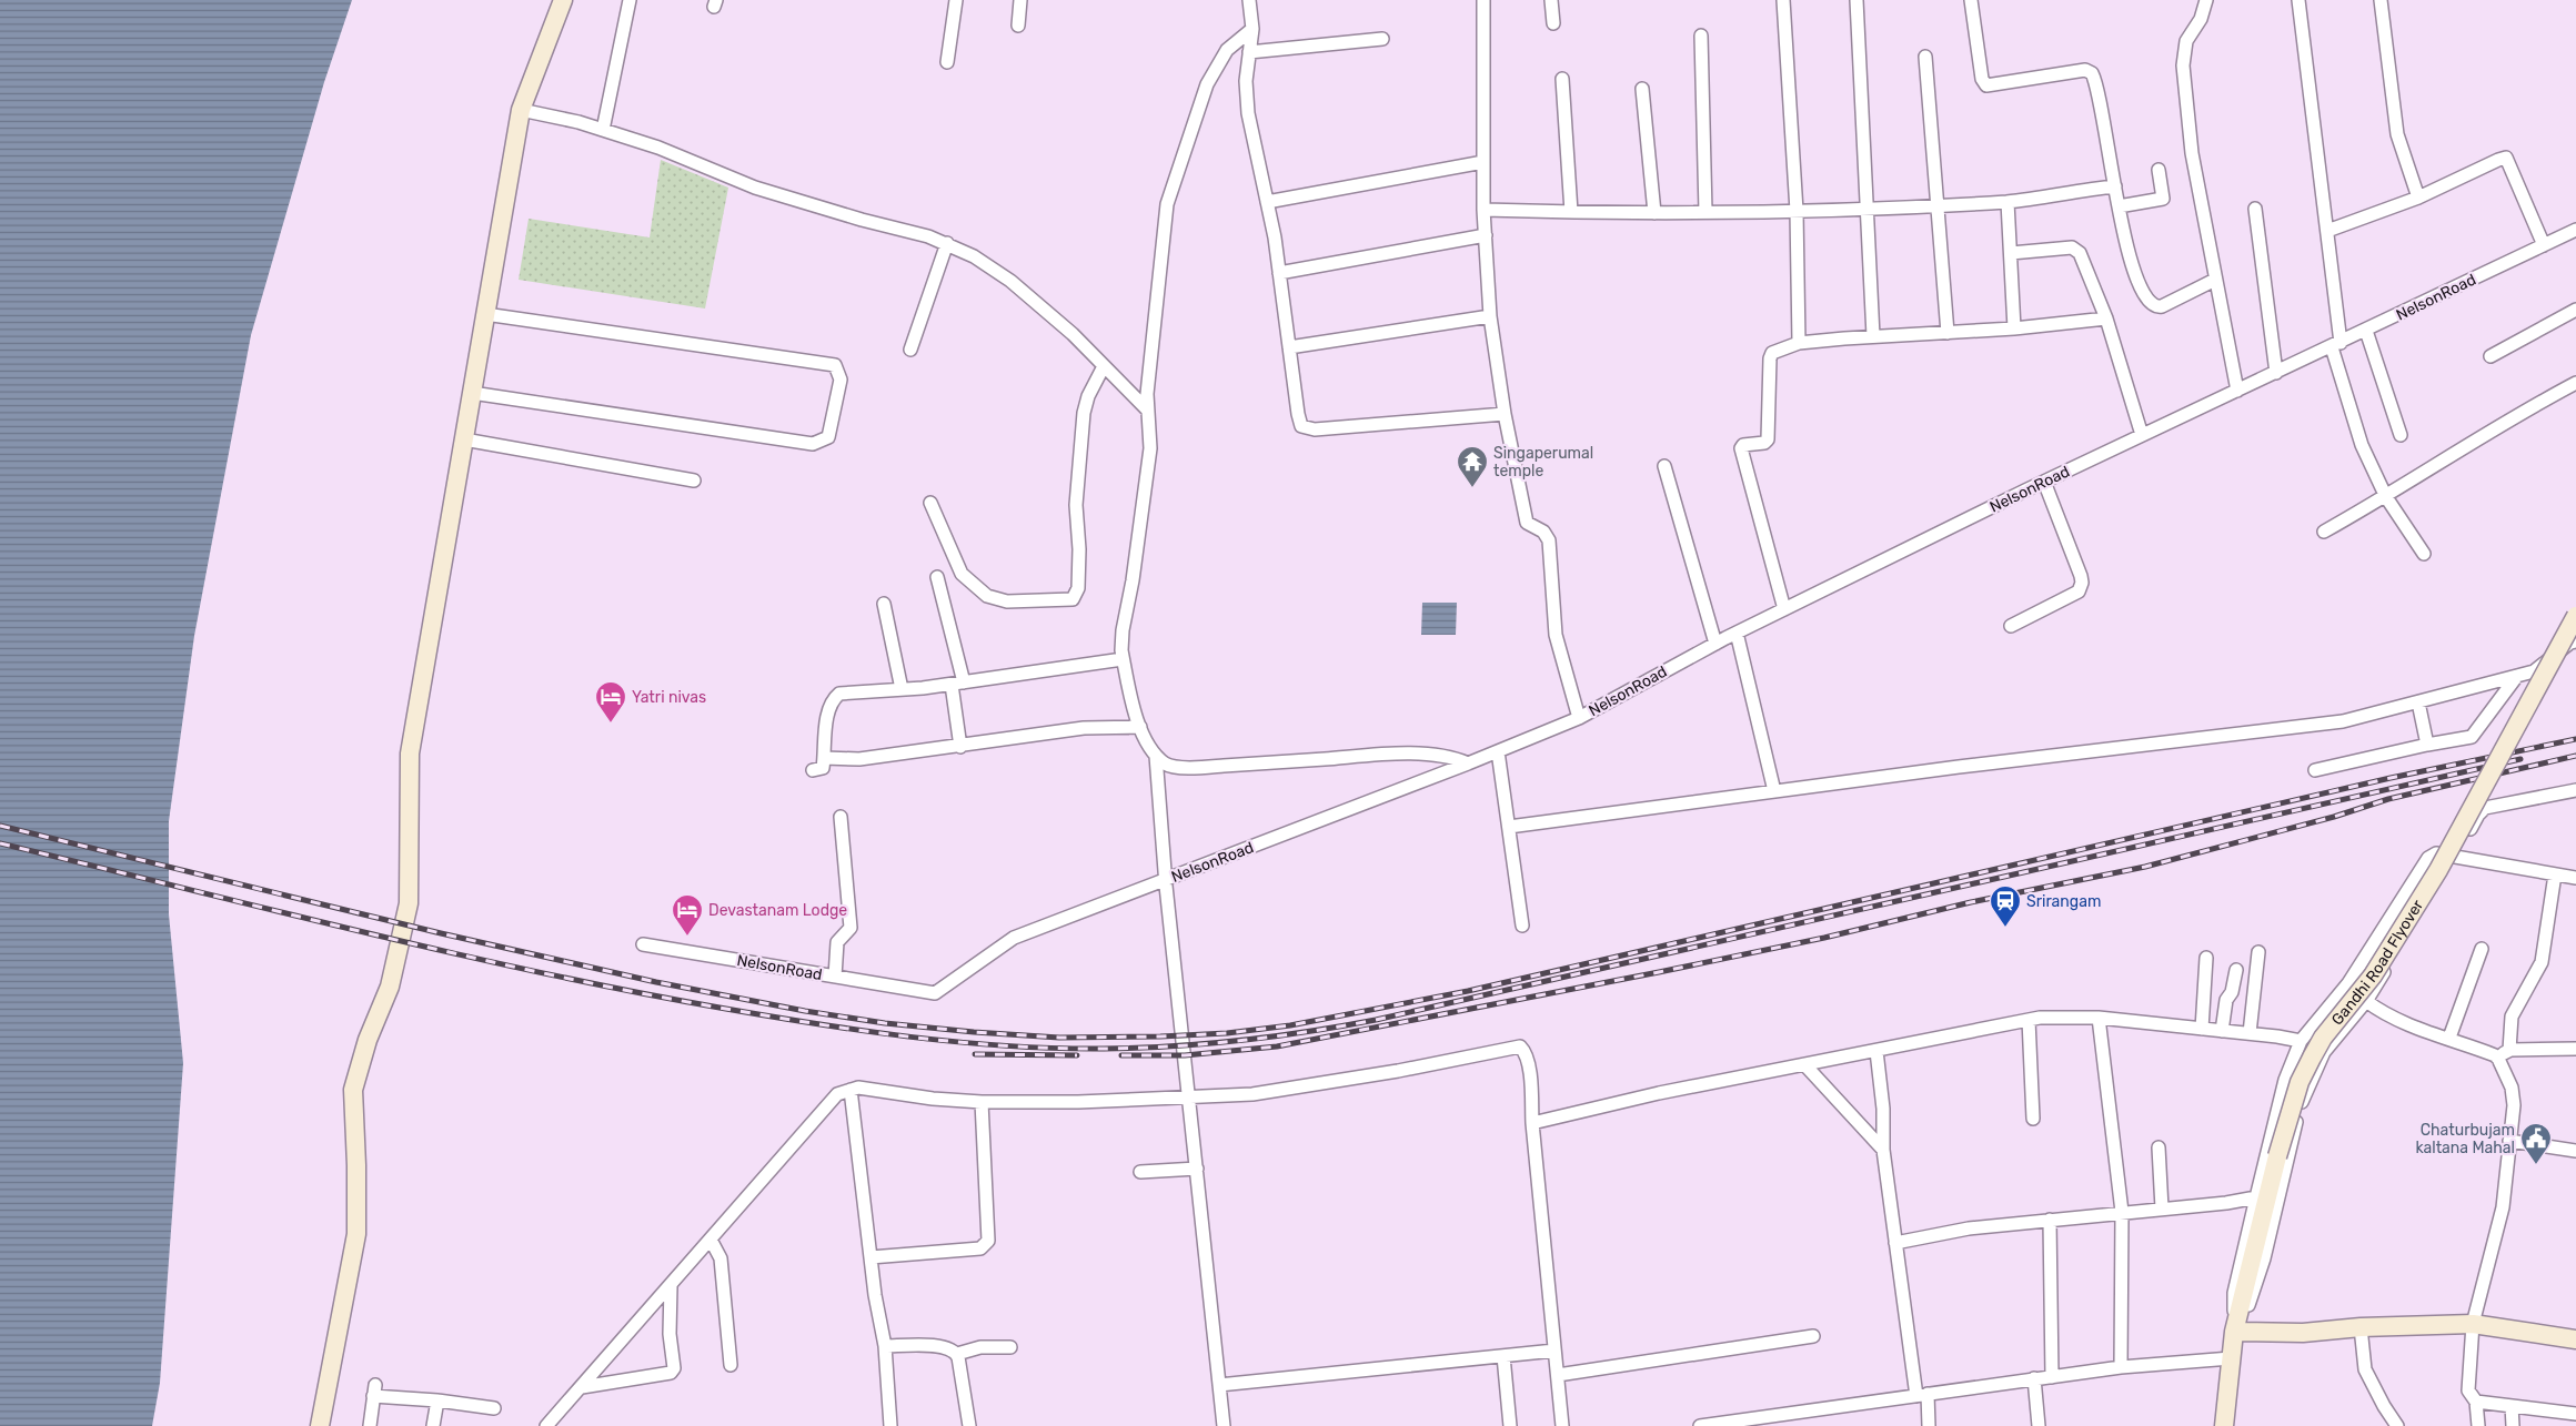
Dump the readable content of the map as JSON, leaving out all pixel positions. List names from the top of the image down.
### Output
{
  "streets": {
    "main road": ["Gandhi Road Flyover"],
    "street": ["NelsonRoad"]
  },
  "places": {
    "temple": ["Singaperumal temple"],
    "hotel": ["Yatri nivas", "Devastanam Lodge"],
    "station": ["Srirangam"],
    "public building": ["Chaturbujam kaltana Mahal"]
  }
}
